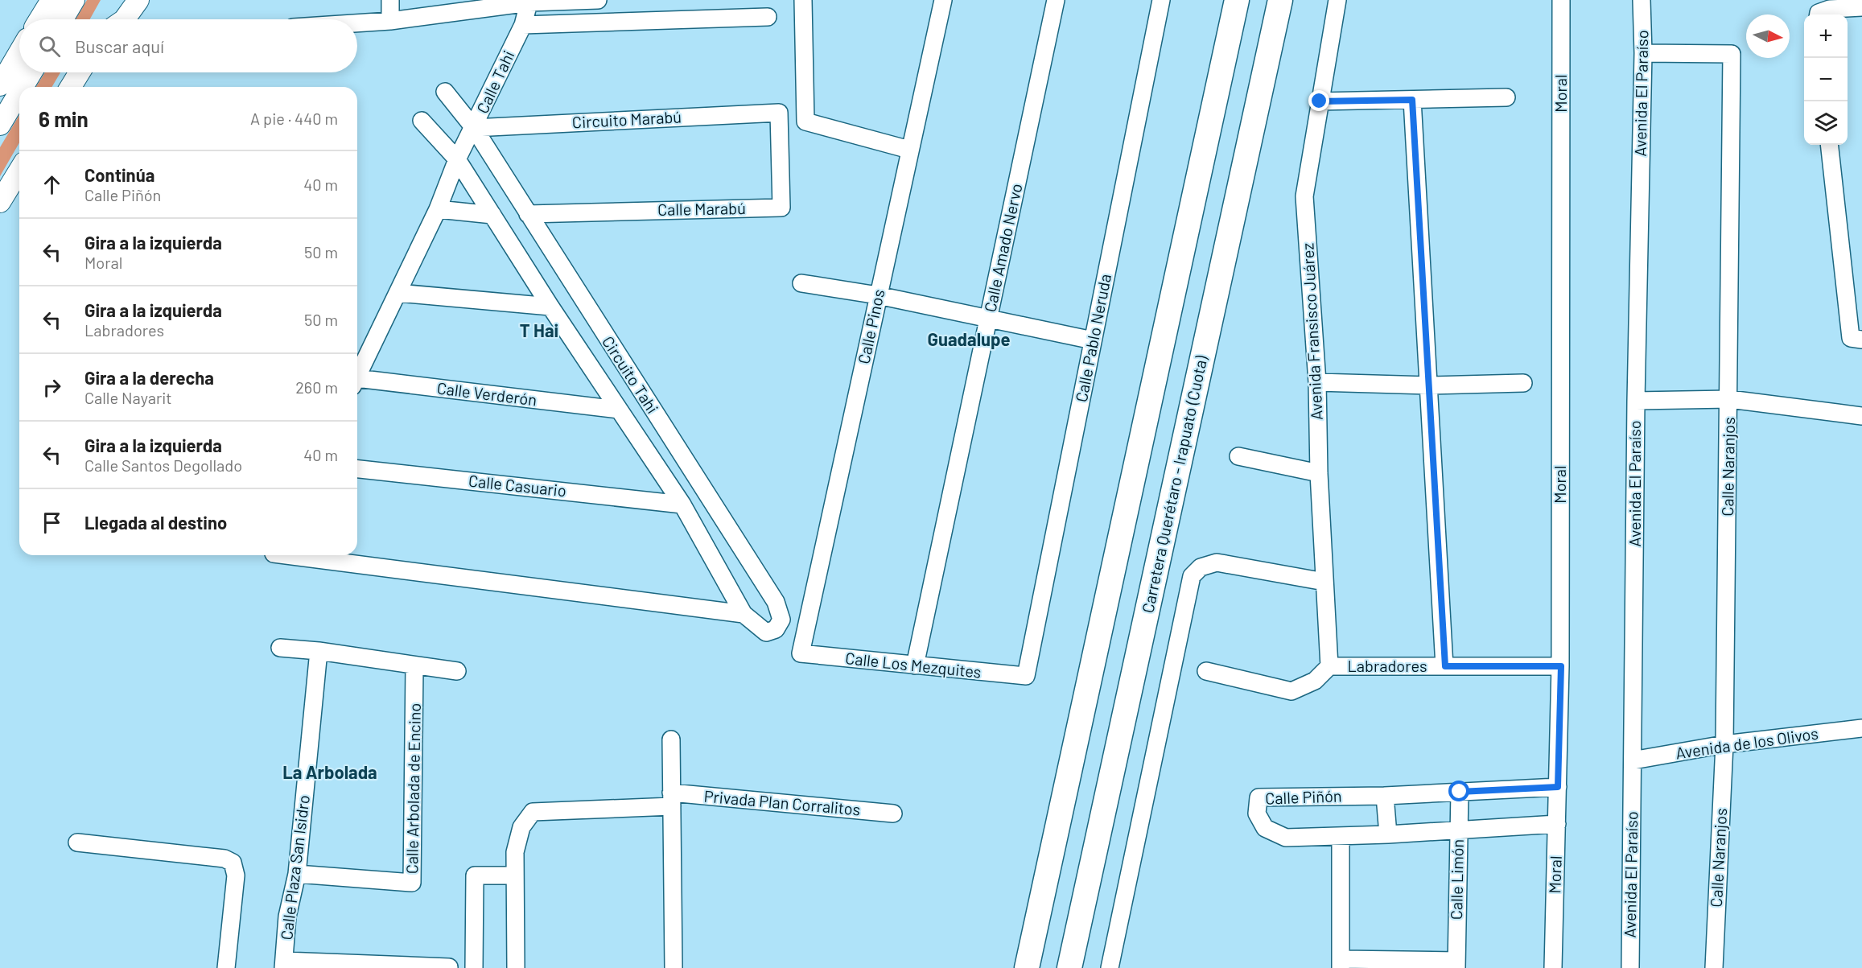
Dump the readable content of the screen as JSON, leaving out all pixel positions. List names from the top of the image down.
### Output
{
  "streets": {
    "highway": ["Carretera Querétaro - Irapuato (Cuota)"],
    "street": [
      "Calle Tahi",
      "Moral",
      "Avenida El Paraíso",
      "Circuito Marabú",
      "Calle Marabú",
      "Calle Amado Nervo",
      "Calle Pinos",
      "Avenida Fransisco Juárez",
      "Calle Pablo Neruda",
      "Circuito Tahi",
      "Calle Verderón",
      "Calle Naranjos",
      "Calle Casuario",
      "Calle Los Mezquites",
      "Labradores",
      "Avenida de los Olivos",
      "Calle Arbolada de Encino",
      "Calle Piñón",
      "Privada Plan Corralitos",
      "Calle Plaza San Isidro",
      "Calle Limón"
    ]
  },
  "crossings": [
    ["Calle Tahi", "Circuito Marabú"],
    ["Calle Tahi", "Circuito Tahi"],
    ["Moral", "Labradores"],
    ["Moral", "Calle Piñón"],
    ["Avenida El Paraíso", "Calle Naranjos"],
    ["Avenida El Paraíso", "Avenida de los Olivos"],
    ["Circuito Marabú", "Calle Marabú"],
    ["Circuito Marabú", "Circuito Tahi"],
    ["Calle Marabú", "Circuito Tahi"],
    ["Calle Amado Nervo", "Calle Los Mezquites"],
    ["Calle Pinos", "Calle Los Mezquites"],
    ["Avenida Fransisco Juárez", "Labradores"],
    ["Calle Pablo Neruda", "Calle Los Mezquites"],
    ["Circuito Tahi", "Calle Verderón"],
    ["Circuito Tahi", "Calle Casuario"],
    ["Calle Naranjos", "Avenida de los Olivos"],
    ["Calle Arbolada de Encino", "Calle Plaza San Isidro"],
    ["Calle Piñón", "Calle Limón"]
  ],
  "districts": ["T Hai", "Guadalupe", "La Arbolada"],
  "north": "right",
  "page": {
    "map_buttons": ["+", "−"],
    "search": "Buscar aquí",
    "heading": ["6 min", "A pie · 440 m"],
    "list": [
      ["Continúa", "Calle Piñón", "40 m"],
      ["Gira a la izquierda", "Moral", "50 m"],
      ["Gira a la izquierda", "Labradores", "50 m"],
      ["Gira a la derecha", "Calle Nayarit", "260 m"],
      ["Gira a la izquierda", "Calle Santos Degollado", "40 m"],
      "Llegada al destino"
    ]
  }
}
